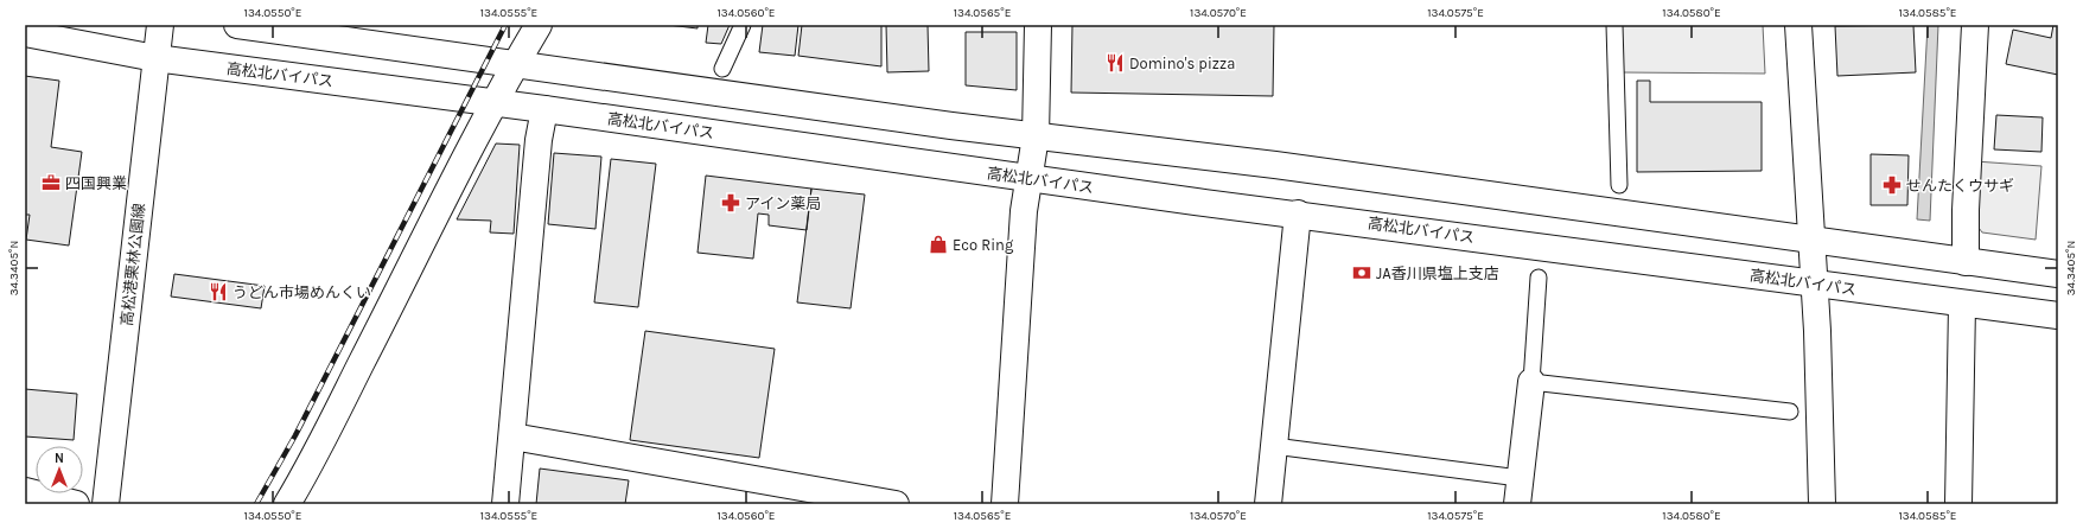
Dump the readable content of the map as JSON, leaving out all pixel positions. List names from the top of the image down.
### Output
{
  "streets": {
    "main road": ["高松北バイパス", "高松港栗林公園線"]
  },
  "crossings": [
    ["高松北バイパス", "高松港栗林公園線"]
  ],
  "places": {
    "restaurant": ["Domino's pizza", "うどん市場めんくい"],
    "office": ["四国興業"],
    "pharmacy": ["せんたくウサギ", "アイン薬局"],
    "shop": ["Eco Ring"],
    "bank": ["JA香川県塩上支店"]
  },
  "north": "top",
  "coordinates": [
    "134.0550°E",
    "134.0555°E",
    "134.0560°E",
    "134.0565°E",
    "134.0570°E",
    "134.0575°E",
    "134.0580°E",
    "134.0585°E",
    "34.3405°N"
  ]
}
